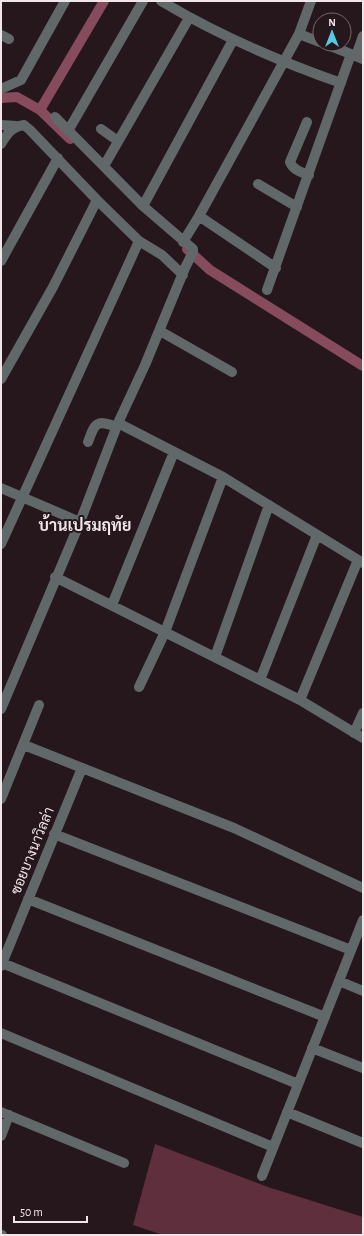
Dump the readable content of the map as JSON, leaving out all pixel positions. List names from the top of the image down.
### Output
{
  "streets": {
    "street": ["ซอยบางนาวิลล่า"]
  },
  "districts": ["บ้านเปรมฤทัย"],
  "scale_bar": "50 m",
  "north": "top"
}
